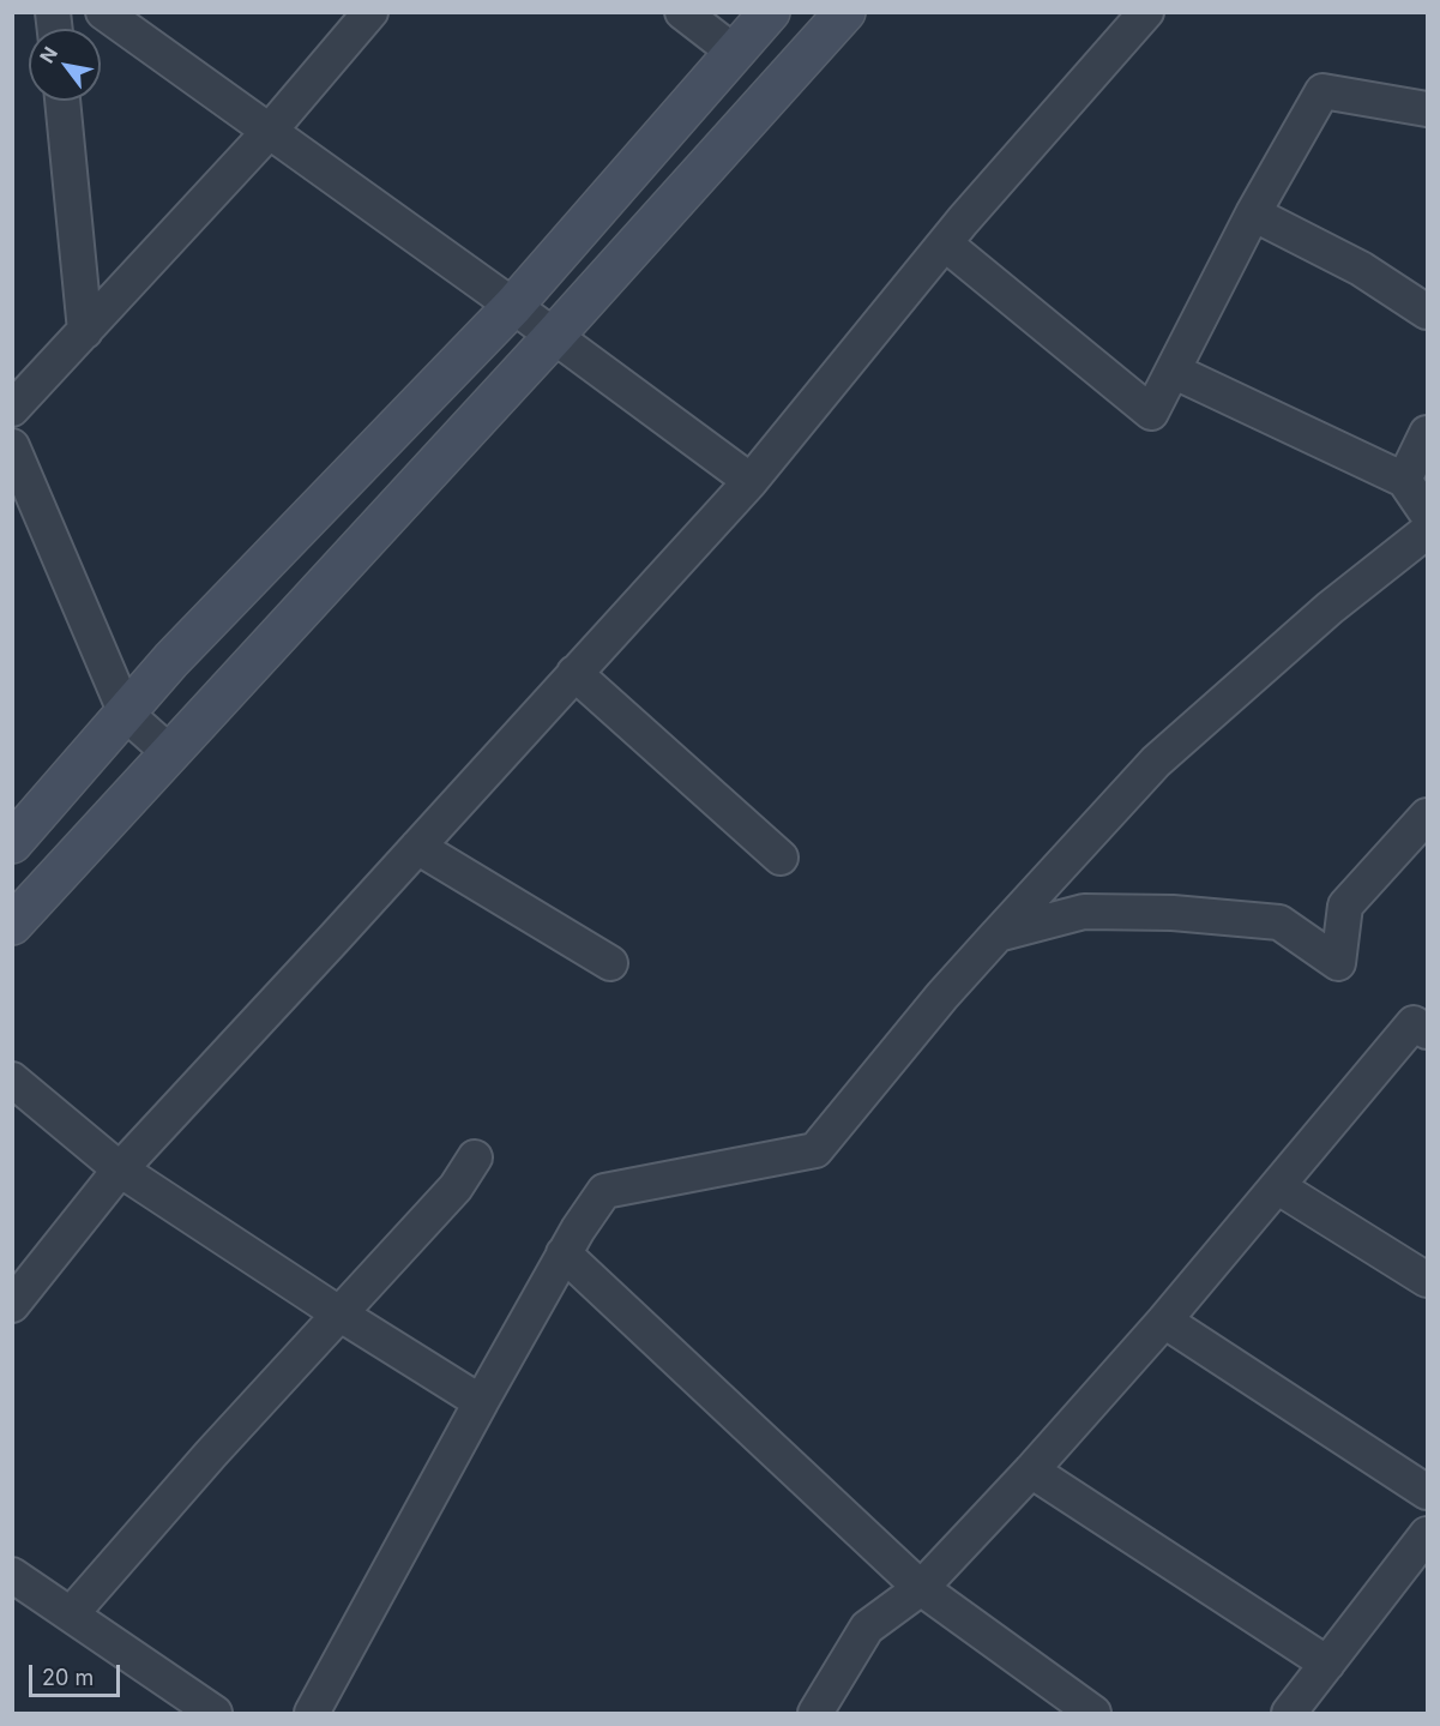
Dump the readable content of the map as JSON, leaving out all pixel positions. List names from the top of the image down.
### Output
{
  "scale_bar": "20 m",
  "north": "top left"
}
